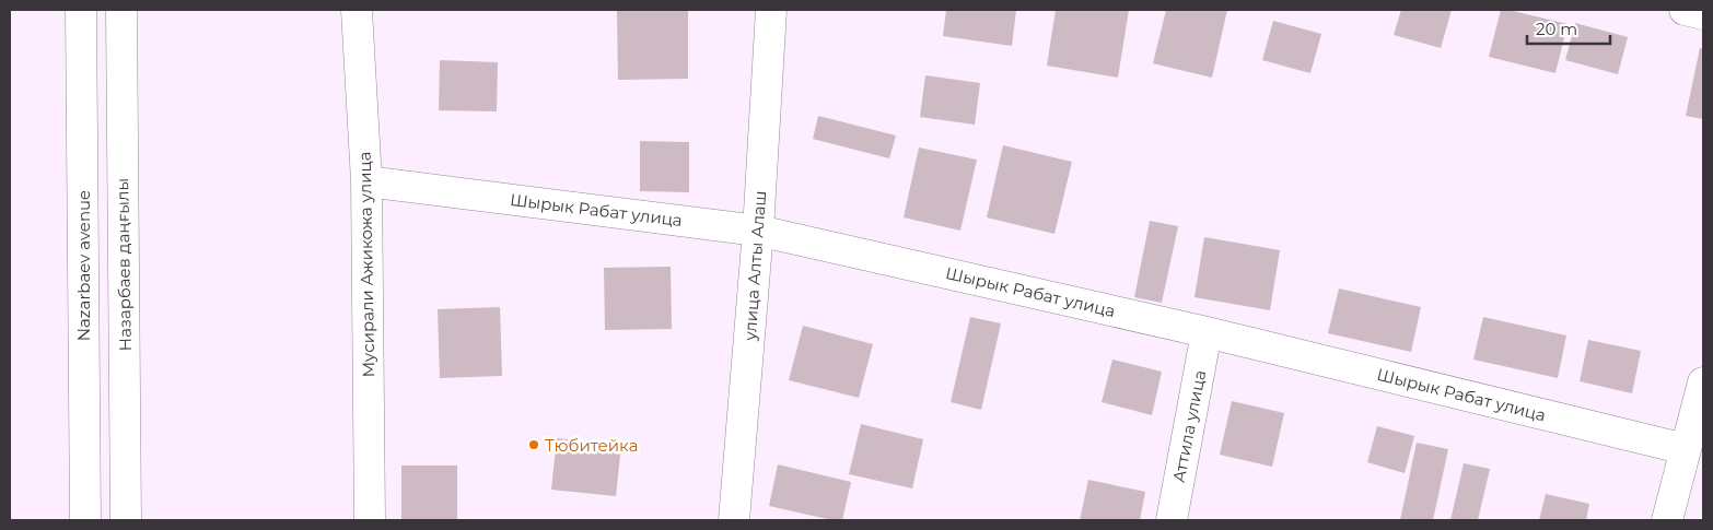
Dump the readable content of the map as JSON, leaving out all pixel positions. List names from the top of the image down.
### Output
{
  "streets": {
    "street": [
      "Шырык Рабат улица",
      "Назарбаев даңғылы",
      "Мусирали Ажикожа улица",
      "Nazarbaev avenue",
      "улица Алты Алаш",
      "Аттила улица"
    ]
  },
  "crossings": [
    ["Шырык Рабат улица", "Мусирали Ажикожа улица"],
    ["Шырык Рабат улица", "улица Алты Алаш"],
    ["Шырык Рабат улица", "Аттила улица"]
  ],
  "places": ["Тюбитейка"],
  "scale_bar": "20 m"
}
